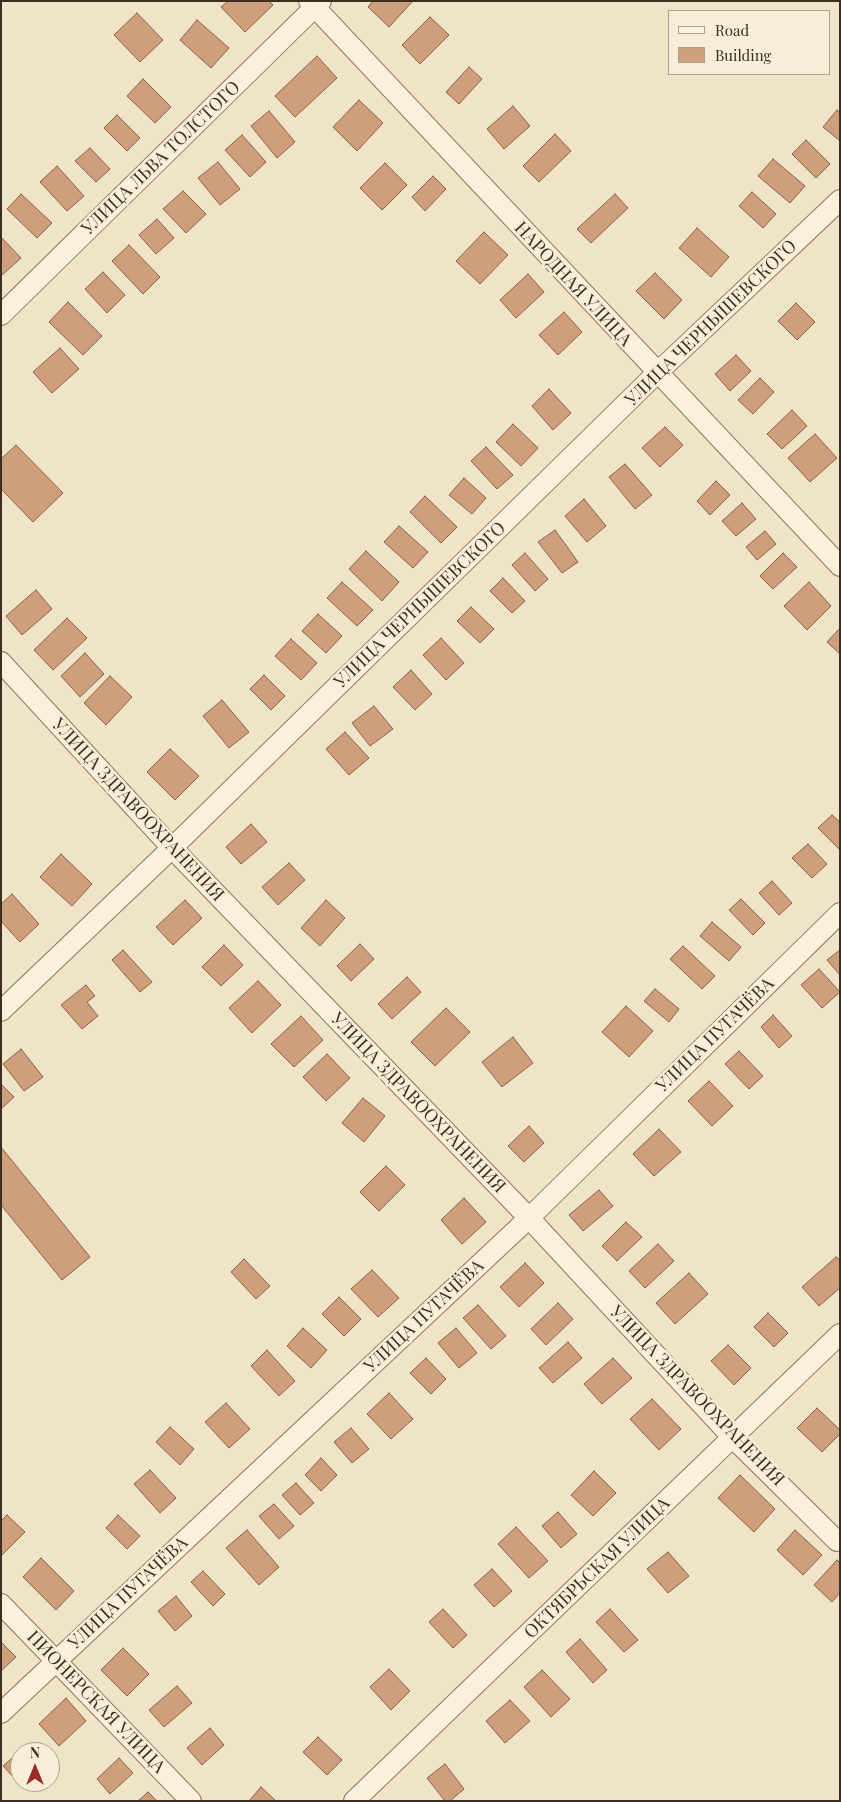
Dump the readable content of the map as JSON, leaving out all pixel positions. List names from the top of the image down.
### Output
{
  "streets": {
    "street": [
      "УЛИЦА ЛЬВА ТОЛСТОГО",
      "НАРОДНАЯ УЛИЦА",
      "УЛИЦА ЧЕРНЫШЕВСКОГО",
      "УЛИЦА ЗДРАВООХРАНЕНИЯ",
      "УЛИЦА ПУГАЧЁВА",
      "ОКТЯБРЬСКАЯ УЛИЦА",
      "ПИОНЕРСКАЯ УЛИЦА"
    ]
  },
  "crossings": [
    ["УЛИЦА ЛЬВА ТОЛСТОГО", "НАРОДНАЯ УЛИЦА"],
    ["НАРОДНАЯ УЛИЦА", "УЛИЦА ЧЕРНЫШЕВСКОГО"],
    ["УЛИЦА ЧЕРНЫШЕВСКОГО", "УЛИЦА ЗДРАВООХРАНЕНИЯ"],
    ["УЛИЦА ЗДРАВООХРАНЕНИЯ", "УЛИЦА ПУГАЧЁВА"],
    ["УЛИЦА ЗДРАВООХРАНЕНИЯ", "ОКТЯБРЬСКАЯ УЛИЦА"],
    ["УЛИЦА ПУГАЧЁВА", "ПИОНЕРСКАЯ УЛИЦА"]
  ],
  "legend": ["Road", "Building"],
  "north": "top"
}
